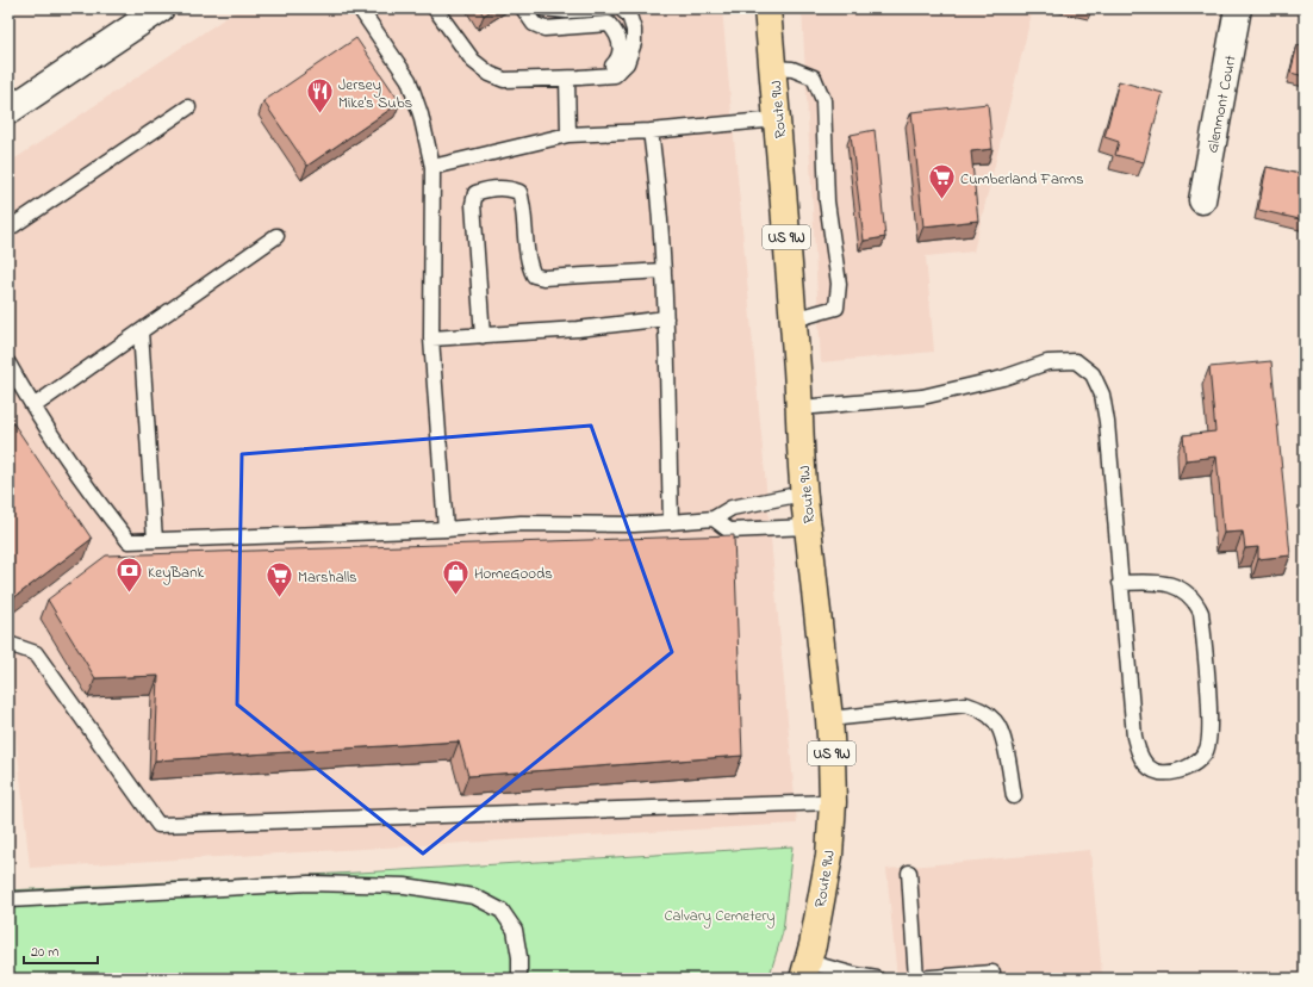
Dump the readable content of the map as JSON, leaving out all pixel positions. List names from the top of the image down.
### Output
{
  "streets": {
    "main road": ["Route 9W", "US 9W"],
    "street": ["Glenmont Court"]
  },
  "parks": ["Calvary Cemetery"],
  "places": {
    "restaurant": ["Jersey Mike's Subs"],
    "supermarket": ["Cumberland Farms", "Marshalls"],
    "bank": ["KeyBank"],
    "shop": ["HomeGoods"]
  },
  "scale_bar": "20 m"
}
